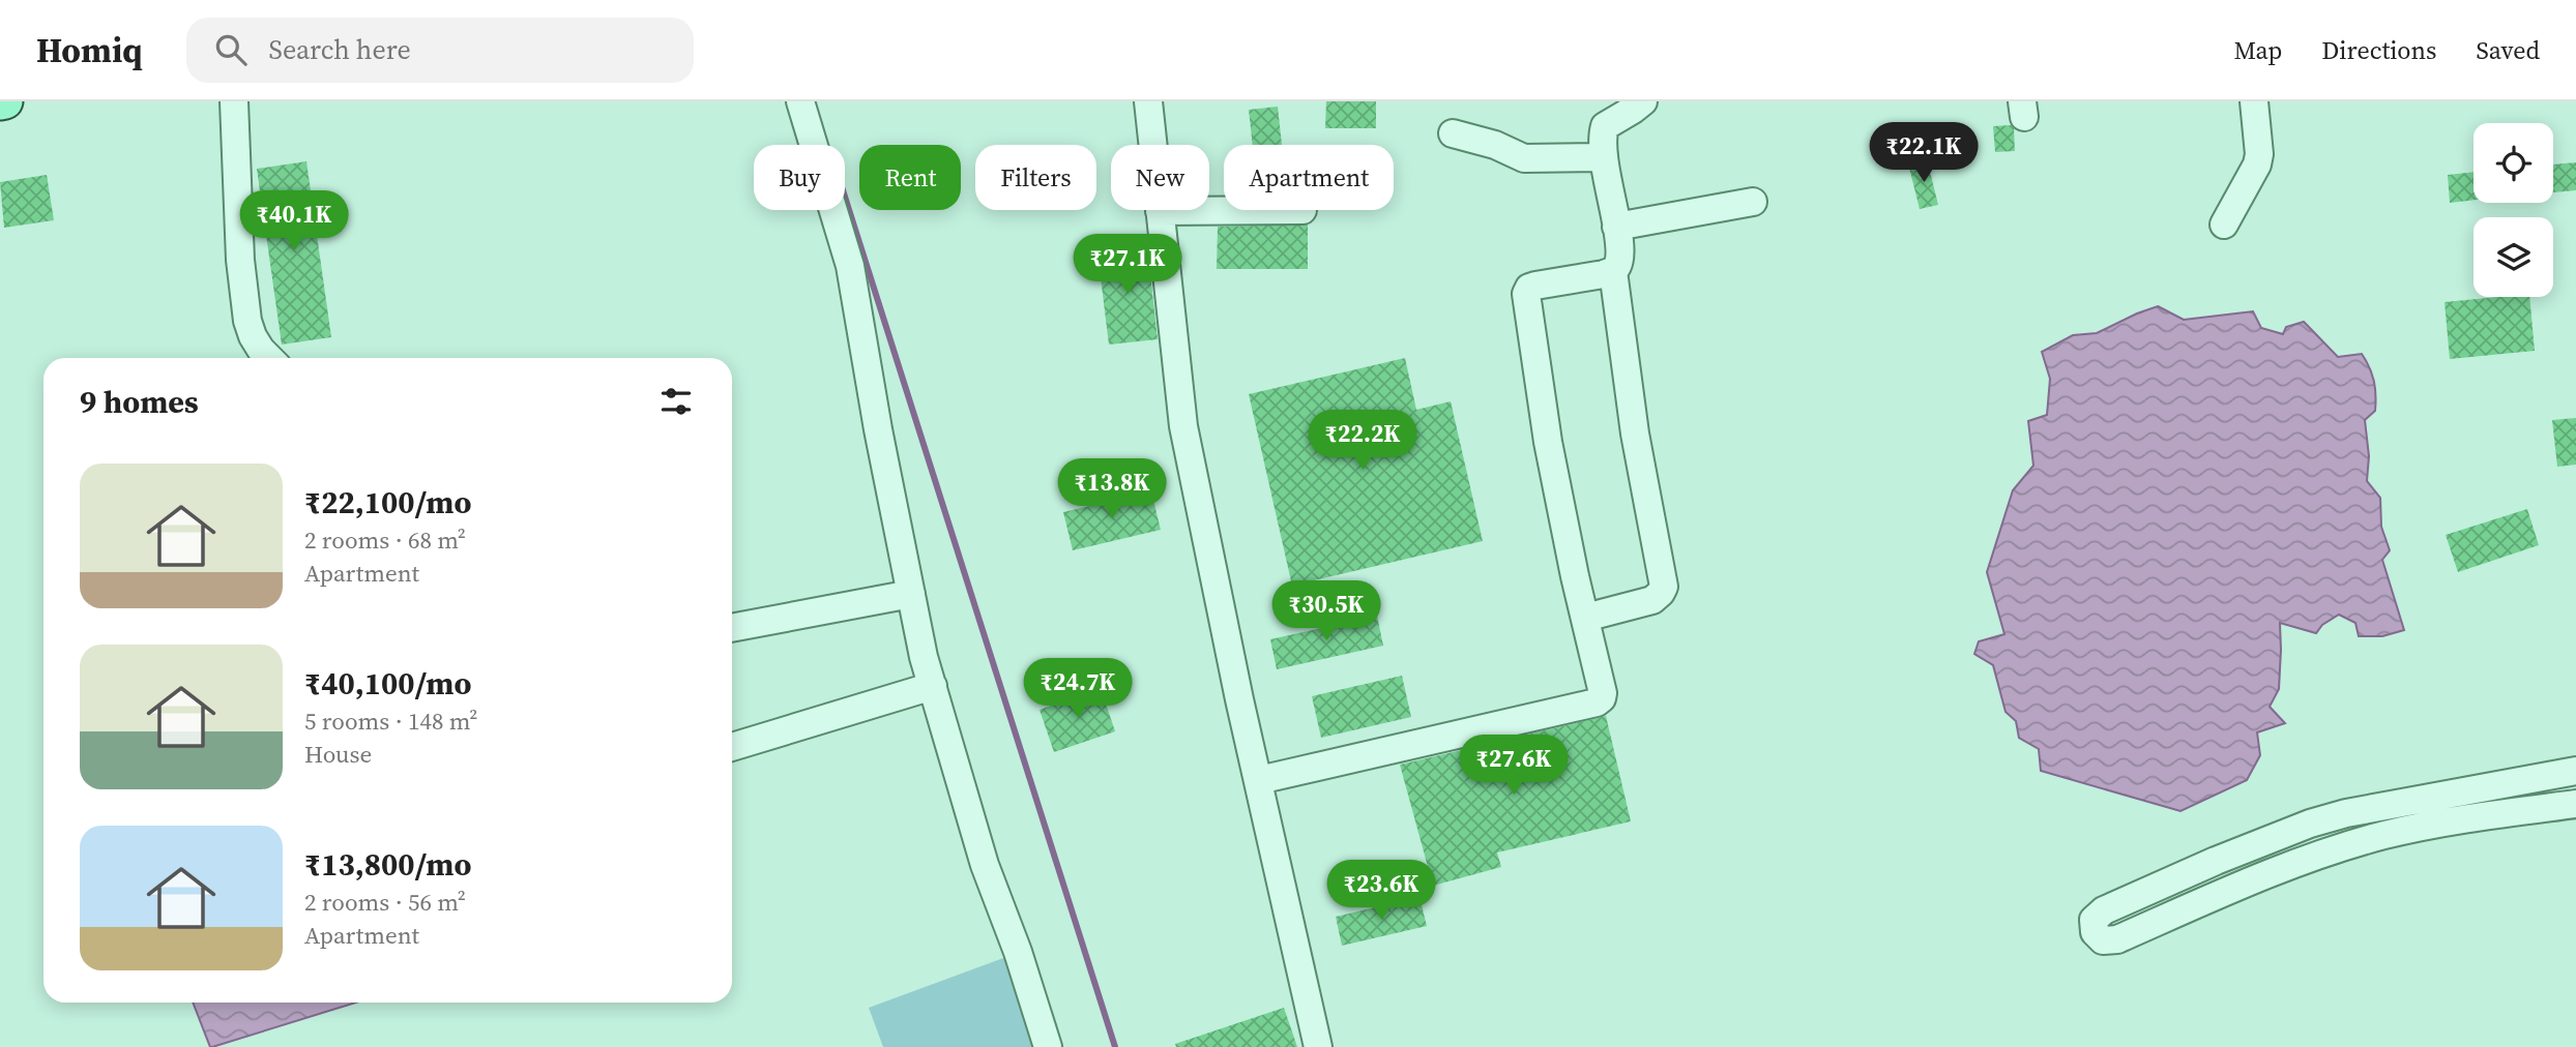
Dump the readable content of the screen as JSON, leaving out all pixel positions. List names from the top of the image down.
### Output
{
  "page": {
    "header": "Homiq",
    "search": "Search here",
    "nav": ["Map", "Directions", "Saved"],
    "price": [
      "₹22.1K",
      "₹40.1K",
      "₹27.1K",
      "₹22.2K",
      "₹13.8K",
      "₹30.5K",
      "₹24.7K",
      "₹27.6K",
      "₹23.6K"
    ],
    "chip": [
      "Buy",
      "Rent",
      "Filters",
      "New",
      "Apartment"
    ],
    "heading": "9 homes",
    "list": [
      {
        "name": "₹22,100/mo",
        "note": "2 rooms · 68 m² · Apartment"
      },
      {
        "name": "₹40,100/mo",
        "note": "5 rooms · 148 m² · House"
      },
      {
        "name": "₹13,800/mo",
        "note": "2 rooms · 56 m² · Apartment"
      }
    ]
  }
}
